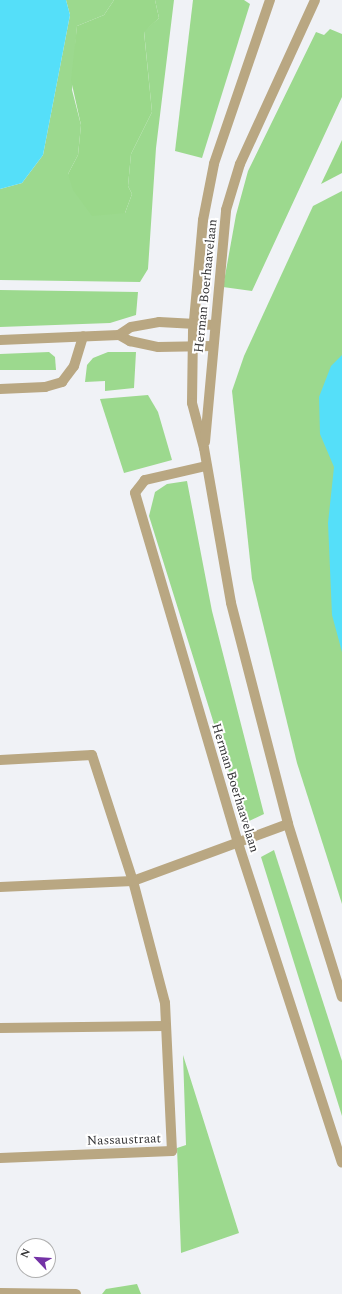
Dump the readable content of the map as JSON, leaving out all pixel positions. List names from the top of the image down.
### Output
{
  "streets": {
    "street": ["Herman Boerhaavelaan", "Nassaustraat"]
  },
  "north": "top left"
}
